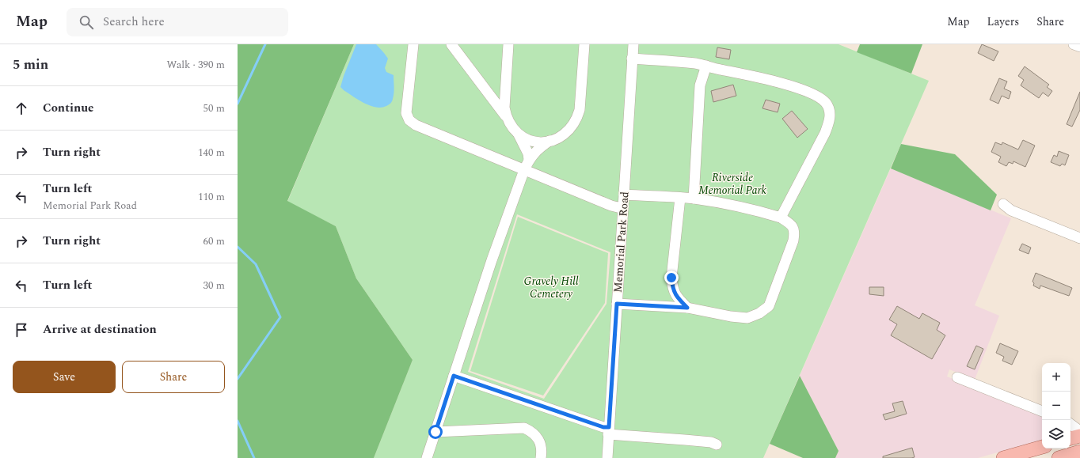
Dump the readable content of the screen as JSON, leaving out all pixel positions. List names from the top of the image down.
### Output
{
  "streets": {
    "street": ["Memorial Park Road"]
  },
  "parks": ["Riverside Memorial Park", "Gravely Hill Cemetery"],
  "page": {
    "header": "Map",
    "search": "Search here",
    "nav": ["Map", "Layers", "Share"],
    "heading": ["5 min", "Walk · 390 m"],
    "list": [
      ["Continue", "50 m"],
      ["Turn right", "140 m"],
      ["Turn left", "Memorial Park Road", "110 m"],
      ["Turn right", "60 m"],
      ["Turn left", "30 m"],
      "Arrive at destination"
    ],
    "buttons": ["Save", "Share"],
    "map_buttons": ["+", "−"]
  }
}
